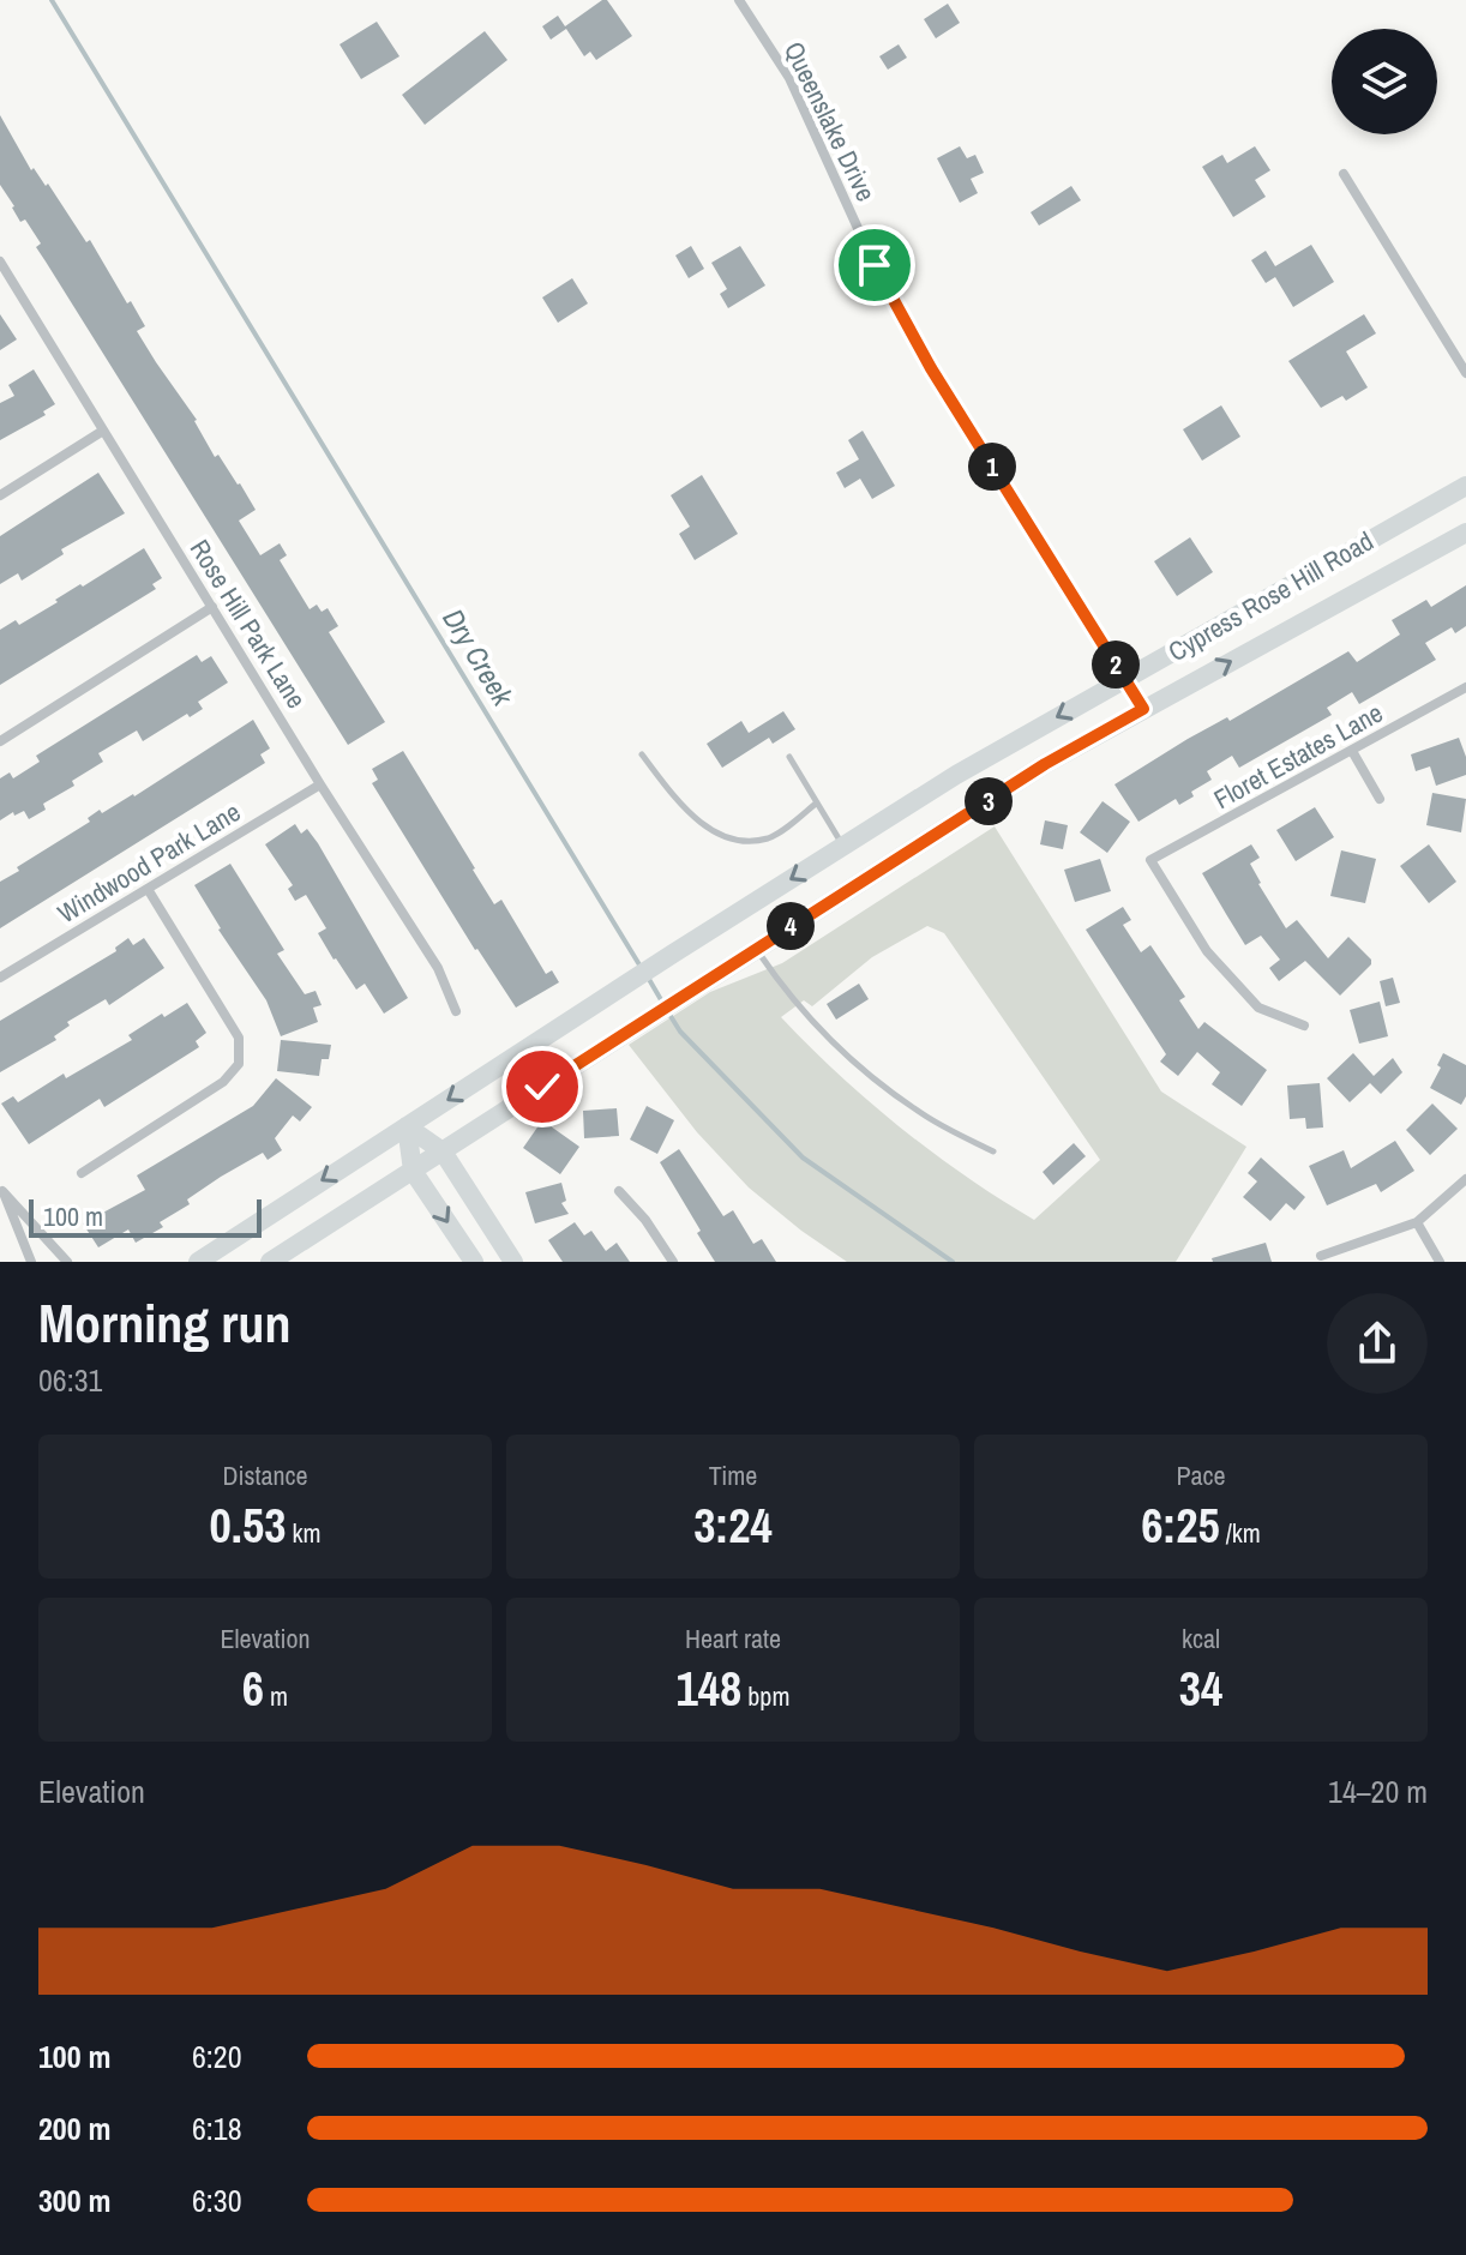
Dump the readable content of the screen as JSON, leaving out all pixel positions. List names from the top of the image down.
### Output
{
  "streets": {
    "main road": ["Cypress Rose Hill Road"],
    "street": [
      "Queenslake Drive",
      "Rose Hill Park Lane",
      "Floret Estates Lane",
      "Windwood Park Lane"
    ]
  },
  "crossings": [
    ["Queenslake Drive", "Cypress Rose Hill Road"],
    ["Rose Hill Park Lane", "Windwood Park Lane"]
  ],
  "water": ["Dry Creek"],
  "scale_bar": "100 m",
  "page": {
    "pins": [
      "1",
      "2",
      "3",
      "4"
    ],
    "scale": "100 m",
    "heading": ["Morning run", "06:31"],
    "stats": [
      ["Distance", "0.53 km"],
      ["Time", "3:24"],
      ["Pace", "6:25 /km"],
      ["Elevation", "6 m"],
      ["Heart rate", "148 bpm"],
      ["kcal", "34"]
    ],
    "chart": ["Elevation", "14–20 m"],
    "list": [
      {
        "name": "100 m",
        "note": "6:20"
      },
      {
        "name": "200 m",
        "note": "6:18"
      },
      {
        "name": "300 m",
        "note": "6:30"
      }
    ]
  }
}
